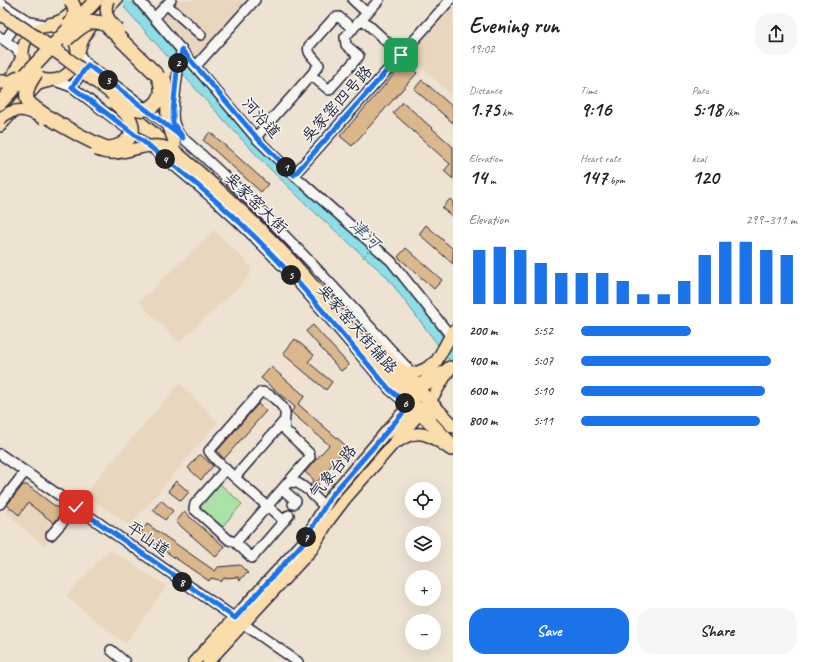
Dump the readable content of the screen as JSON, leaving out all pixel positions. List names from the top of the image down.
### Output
{
  "streets": {
    "highway": ["吴家窑大街"],
    "main road": ["气象台路"],
    "street": [
      "吴家窑四号路",
      "河沿道",
      "吴家窑大街辅路",
      "平山道"
    ]
  },
  "crossings": [
    ["吴家窑四号路", "河沿道"],
    ["河沿道", "气象台路"],
    ["吴家窑大街", "吴家窑大街辅路"],
    ["吴家窑大街", "气象台路"],
    ["吴家窑大街辅路", "气象台路"],
    ["气象台路", "平山道"]
  ],
  "water": ["津河"],
  "page": {
    "heading": ["Evening run", "19:02"],
    "pins": [
      "2",
      "3",
      "4",
      "1",
      "5",
      "6",
      "7",
      "8"
    ],
    "stats": [
      ["Distance", "1.75 km"],
      ["Time", "9:16"],
      ["Pace", "5:18 /km"],
      ["Elevation", "14 m"],
      ["Heart rate", "147 bpm"],
      ["kcal", "120"]
    ],
    "chart": ["Elevation", "299–311 m"],
    "list": [
      {
        "name": "200 m",
        "note": "5:52"
      },
      {
        "name": "400 m",
        "note": "5:07"
      },
      {
        "name": "600 m",
        "note": "5:10"
      },
      {
        "name": "800 m",
        "note": "5:11"
      }
    ],
    "map_buttons": ["+", "−"],
    "buttons": ["Save", "Share"]
  }
}
